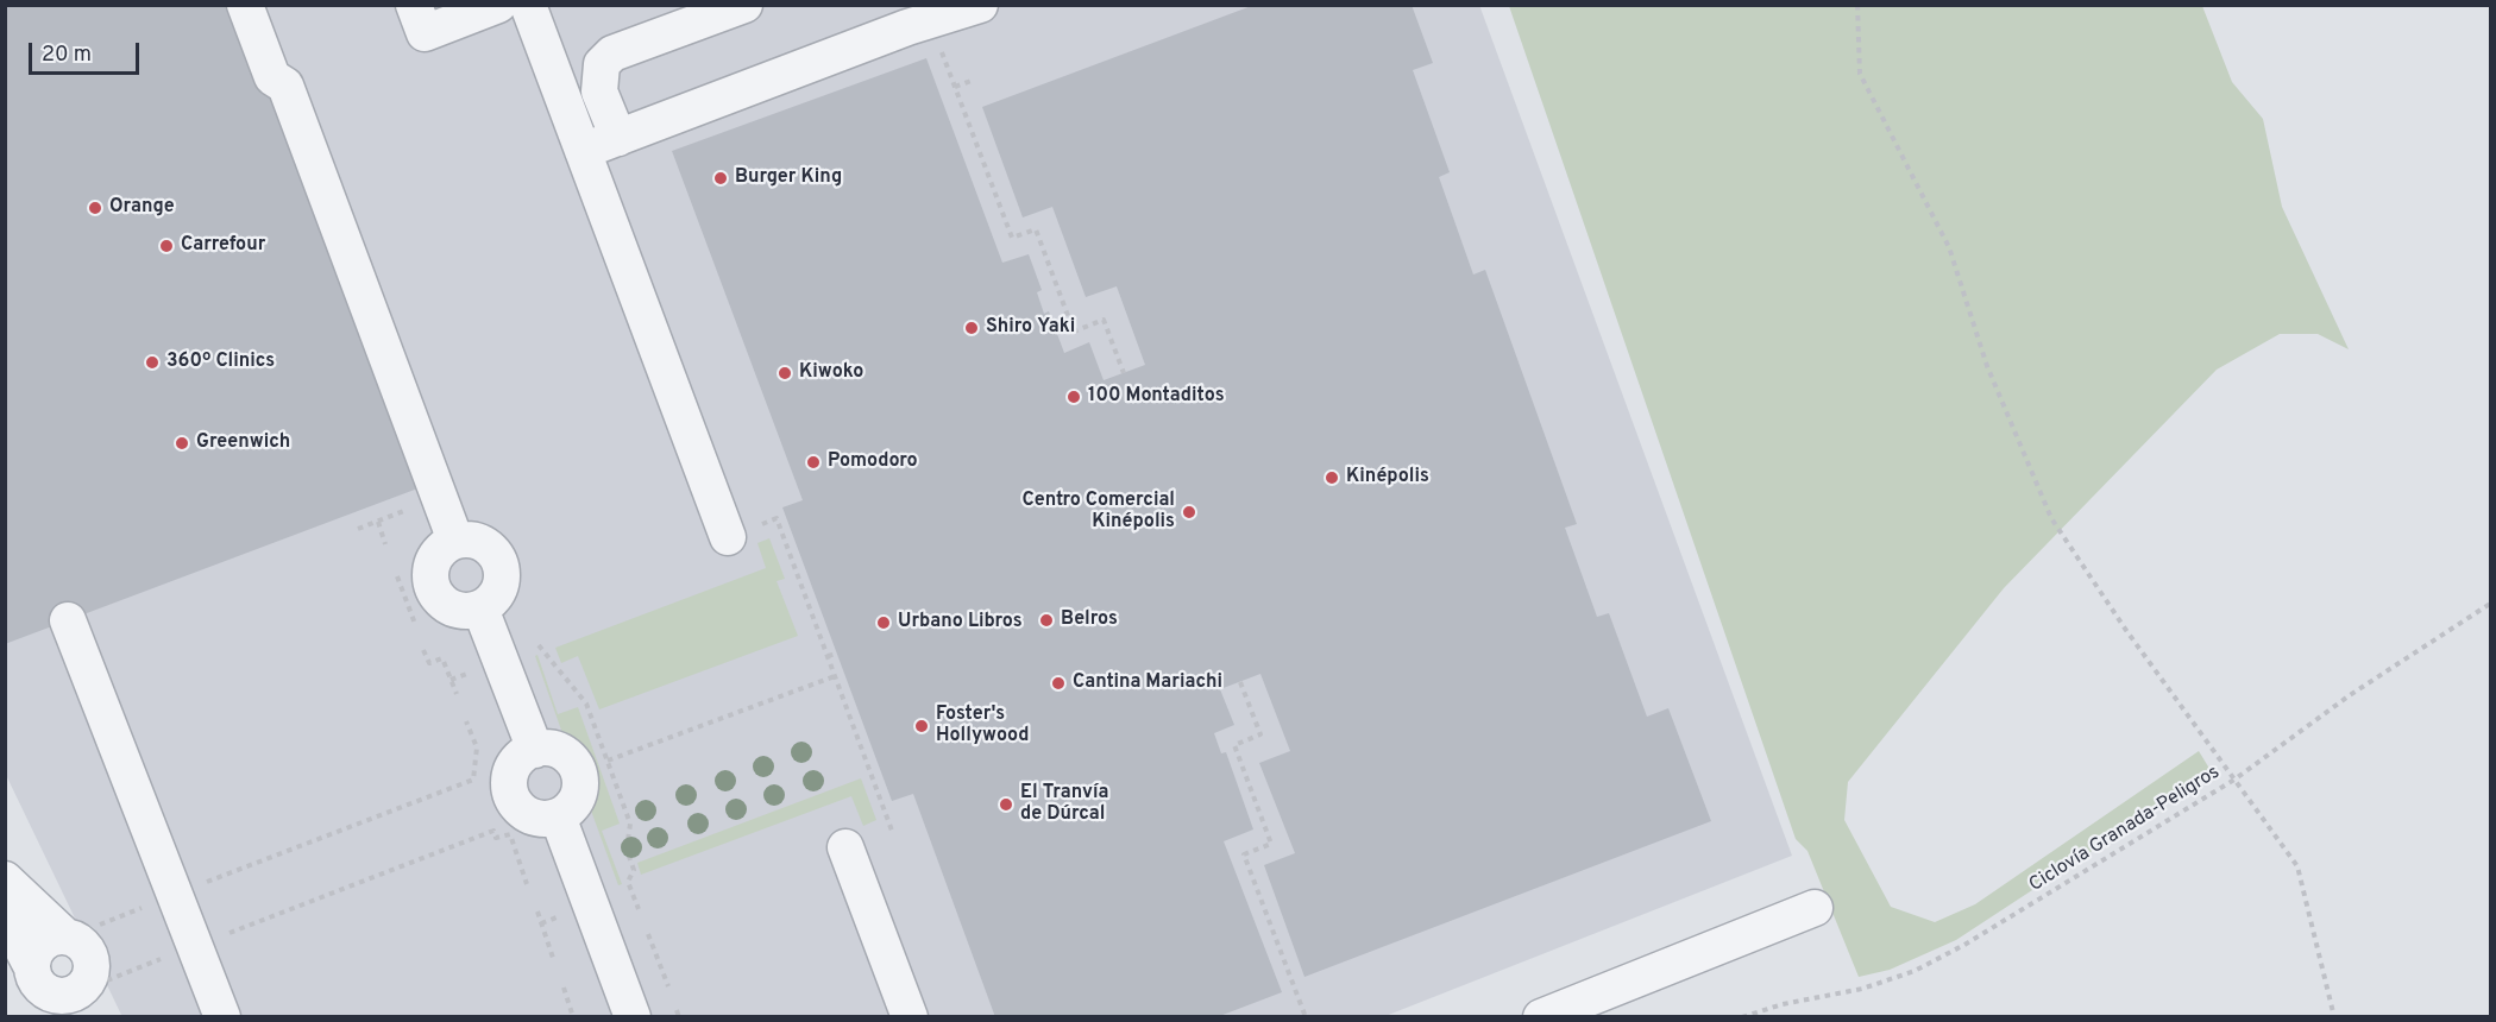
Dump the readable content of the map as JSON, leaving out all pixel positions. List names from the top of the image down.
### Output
{
  "streets": {
    "path": ["Ciclovía Granada-Peligros"]
  },
  "places": [
    "Burger King",
    "Orange",
    "Carrefour",
    "Shiro Yaki",
    "360º Clinics",
    "Kiwoko",
    "100 Montaditos",
    "Greenwich",
    "Pomodoro",
    "Kinépolis",
    "Centro Comercial Kinépolis",
    "Belros",
    "Urbano Libros",
    "Cantina Mariachi",
    "Foster's Hollywood",
    "El Tranvía de Dúrcal"
  ],
  "scale_bar": "20 m"
}
